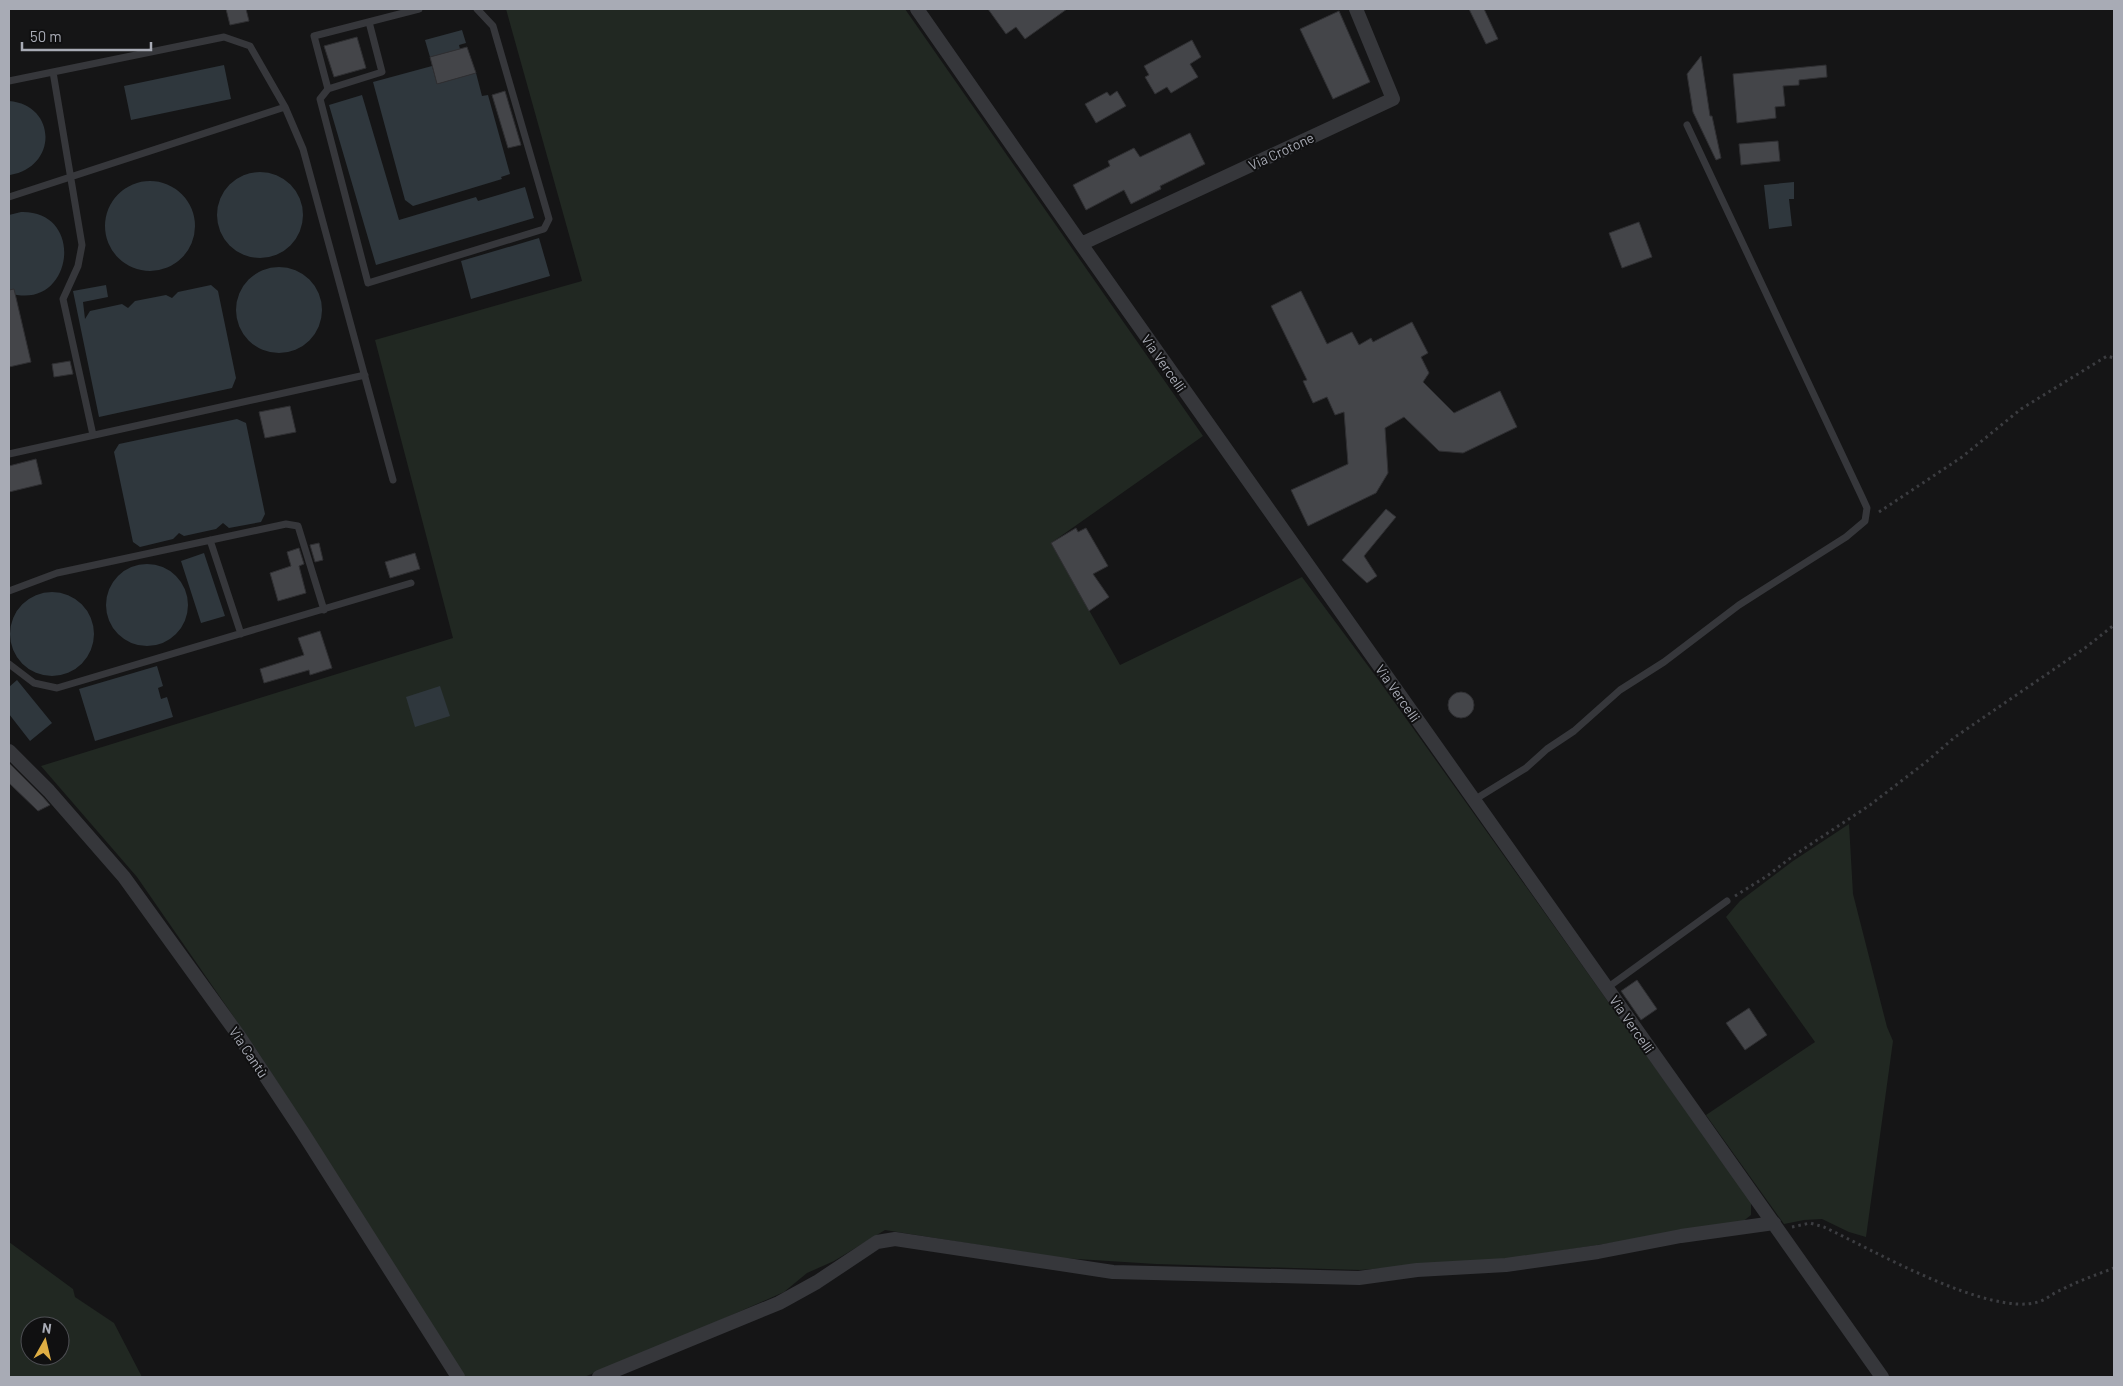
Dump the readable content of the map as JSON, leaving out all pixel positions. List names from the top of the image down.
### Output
{
  "streets": {
    "street": ["Via Crotone", "Via Vercelli", "Via Cantù"]
  },
  "crossings": [
    ["Via Crotone", "Via Vercelli"]
  ],
  "scale_bar": "50 m",
  "north": "top"
}
